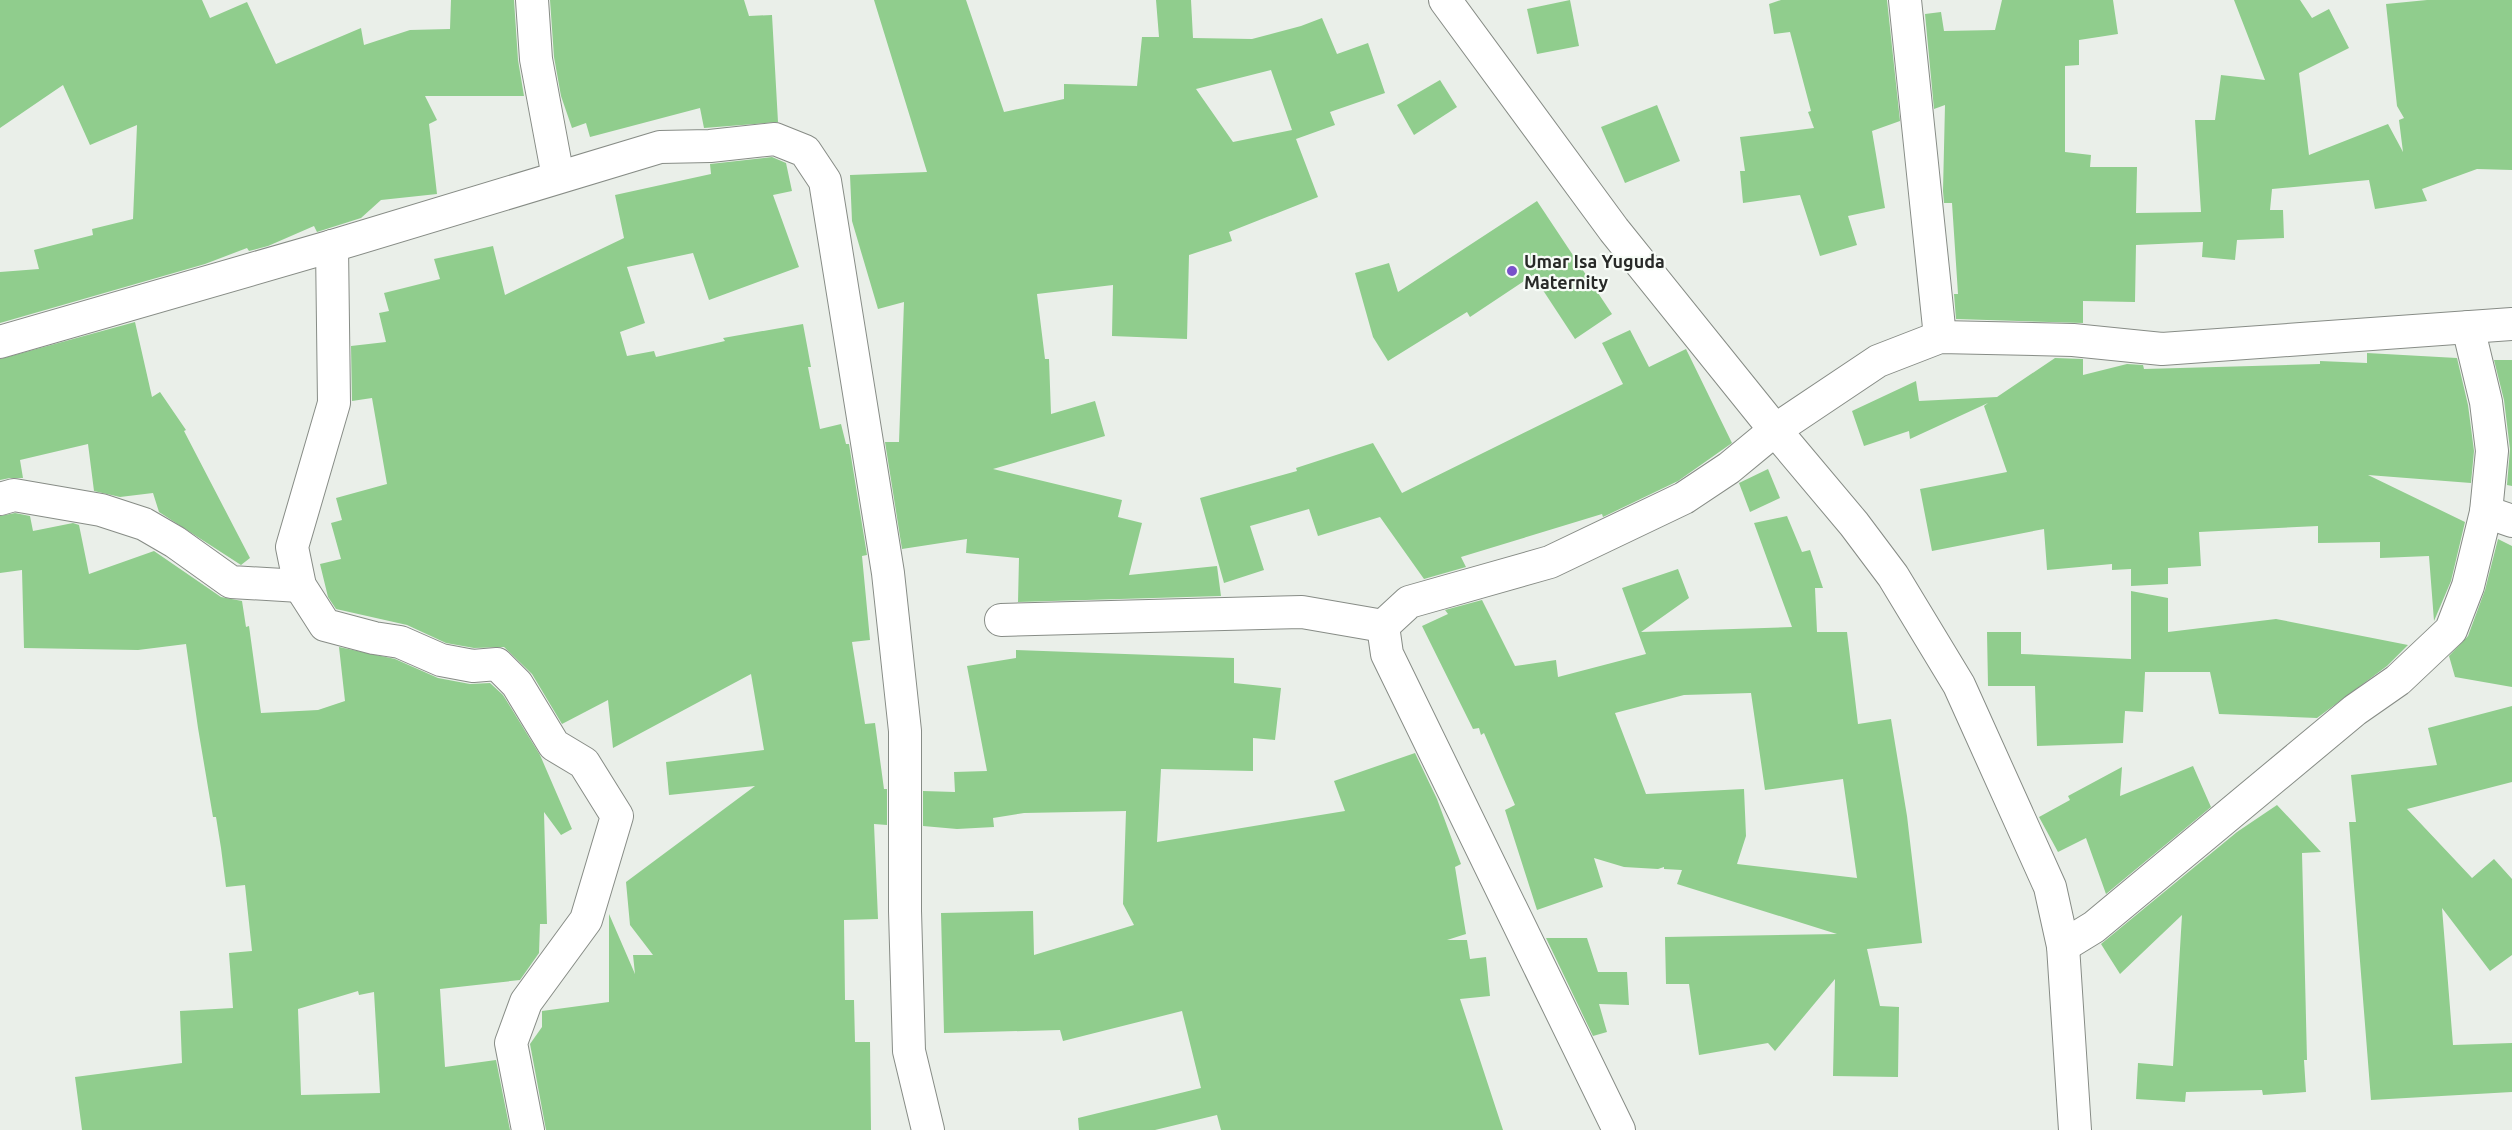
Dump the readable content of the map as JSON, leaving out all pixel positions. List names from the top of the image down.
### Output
{
  "places": ["Umar Isa Yuguda Maternity"]
}
